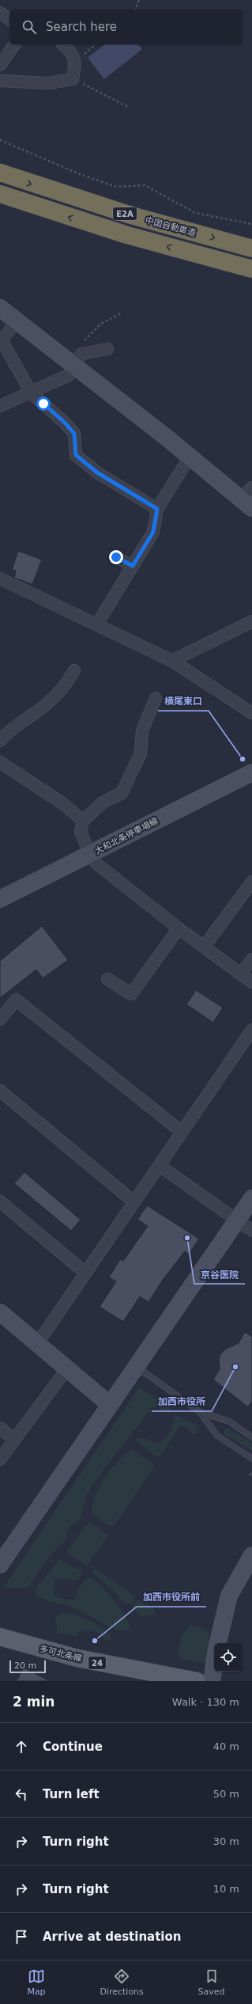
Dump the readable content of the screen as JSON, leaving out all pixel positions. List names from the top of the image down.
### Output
{
  "streets": {
    "highway": ["E2A", "中国自動車道"],
    "main road": ["多可北条線", "24"],
    "street": ["大和北条停車場線"]
  },
  "places": [
    "横尾東口",
    "京谷医院",
    "加西市役所",
    "加西市役所前"
  ],
  "scale_bar": "20 m",
  "page": {
    "search": "Search here",
    "scale": "20 m",
    "heading": ["2 min", "Walk · 130 m"],
    "list": [
      ["Continue", "40 m"],
      ["Turn left", "50 m"],
      ["Turn right", "30 m"],
      ["Turn right", "10 m"],
      "Arrive at destination"
    ],
    "nav": ["Map", "Directions", "Saved"]
  }
}
